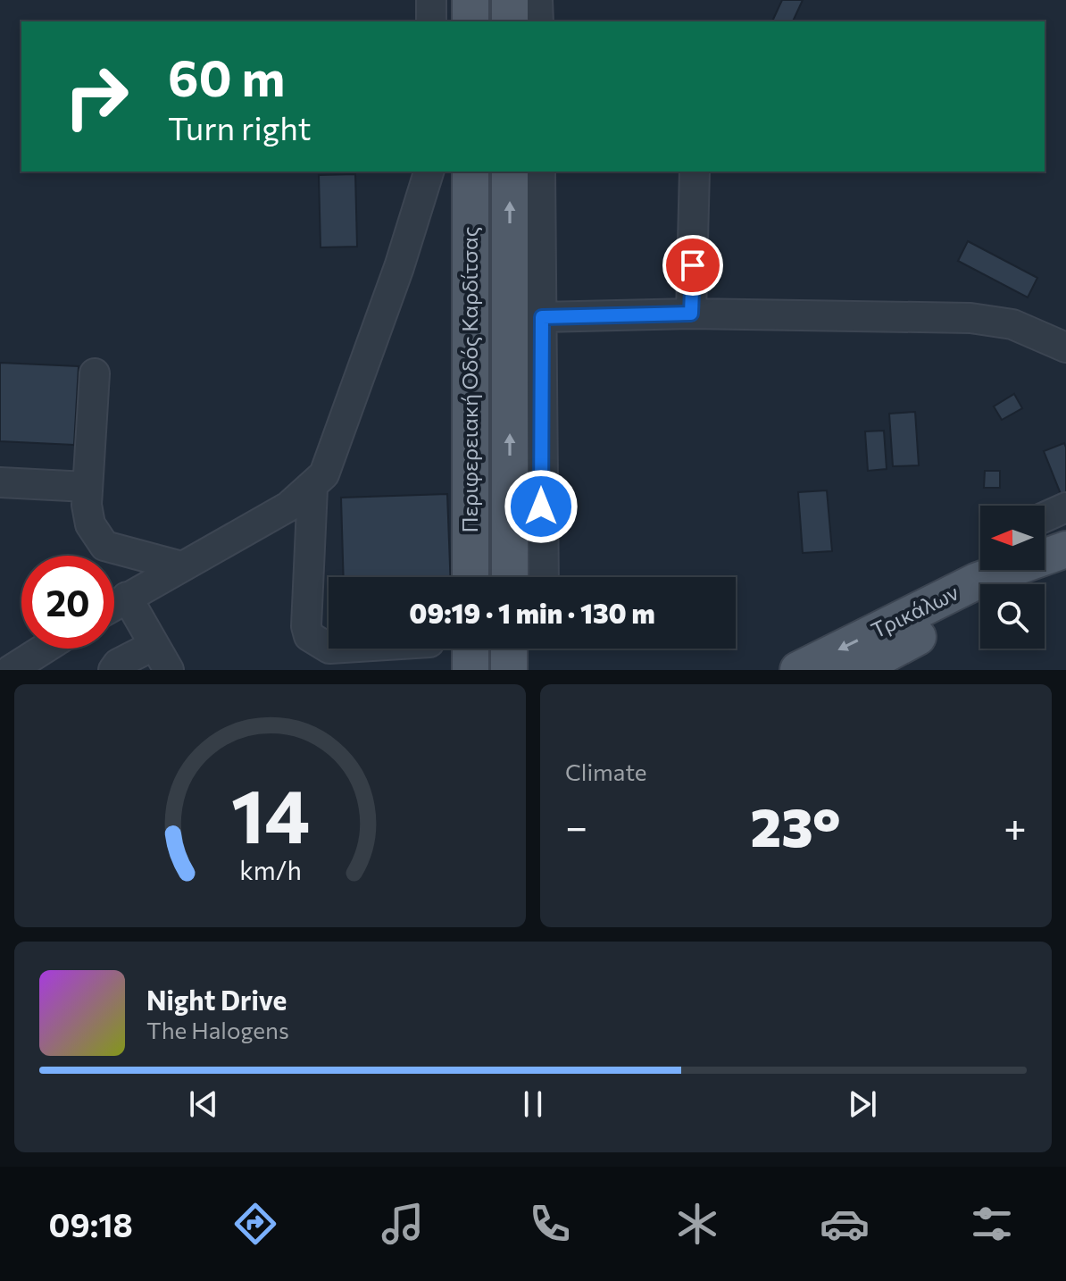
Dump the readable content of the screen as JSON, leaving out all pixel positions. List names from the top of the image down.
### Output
{
  "streets": {
    "main road": ["Περιφερειακή Οδός Καρδίτσας", "Τρικάλων"]
  },
  "north": "left",
  "page": {
    "turn": ["60 m", "Turn right"],
    "limit": "20",
    "trip": "09:19 · 1 min · 130 m",
    "tile": "Climate",
    "heat": ["−", "23°", "+"],
    "song": ["Night Drive", "The Halogens"],
    "tabs": "09:18",
    "gauge": ["14", "km/h"]
  }
}
